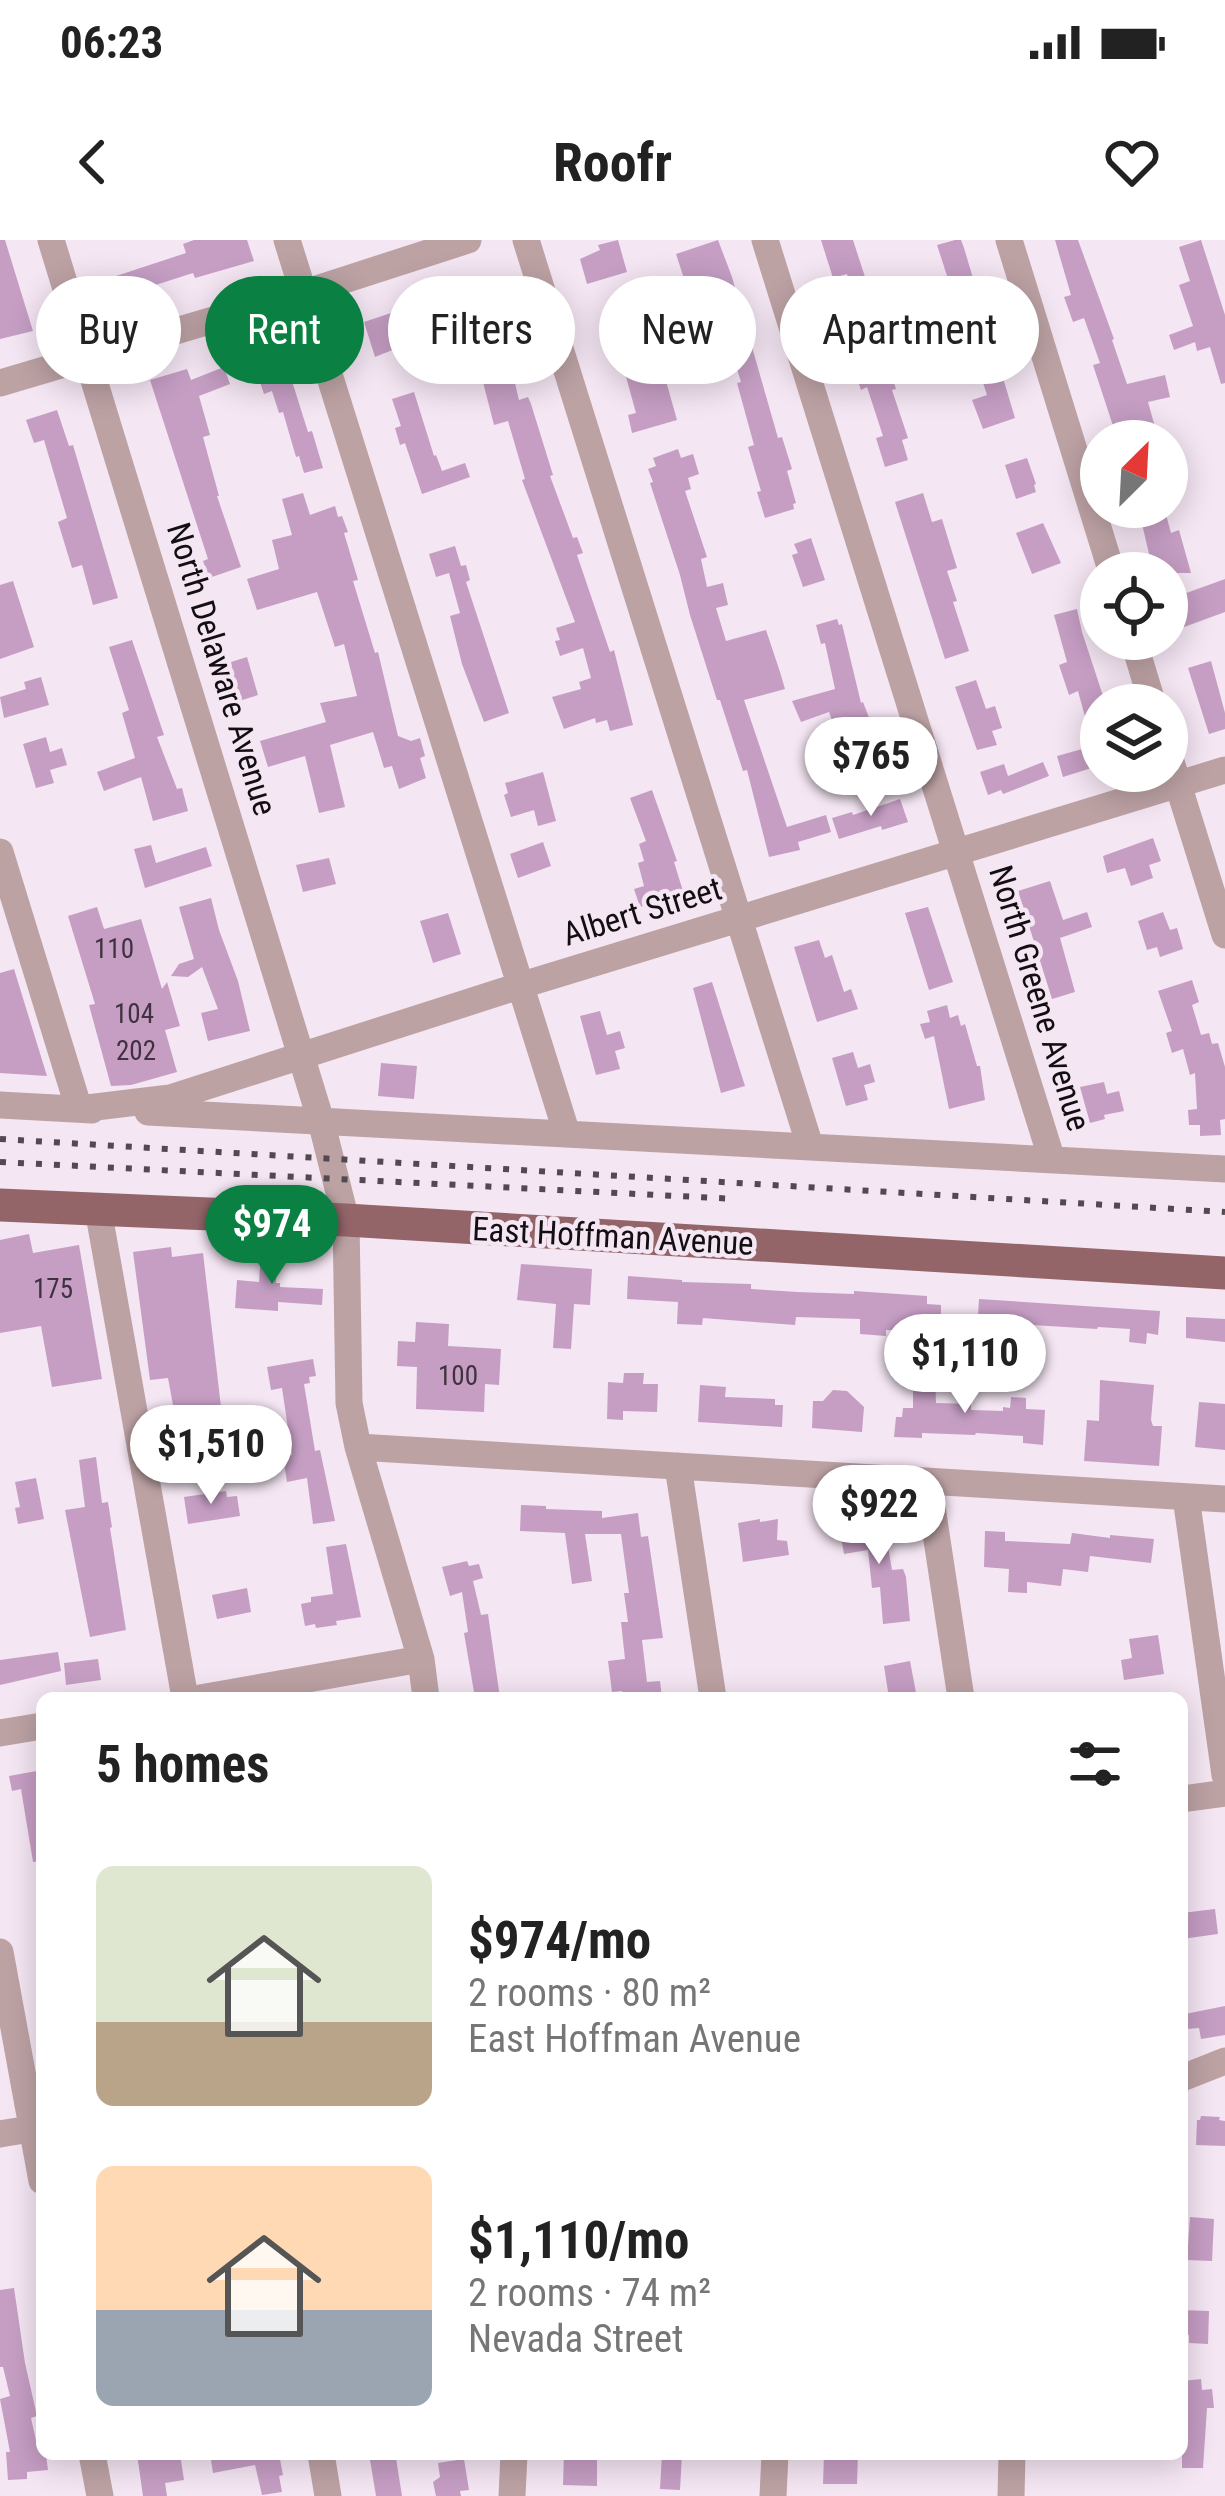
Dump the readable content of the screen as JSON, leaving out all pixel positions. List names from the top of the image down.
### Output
{
  "streets": {
    "main road": ["East Hoffman Avenue"],
    "street": ["North Delaware Avenue", "Albert Street", "North Greene Avenue"]
  },
  "crossings": [
    ["North Delaware Avenue", "Albert Street"],
    ["North Delaware Avenue", "East Hoffman Avenue"],
    ["Albert Street", "North Greene Avenue"]
  ],
  "house_numbers": [
    "110",
    "104",
    "202",
    "175",
    "100"
  ],
  "north": "top right",
  "page": {
    "status": "06:23",
    "header": "Roofr",
    "chip": [
      "Buy",
      "Rent",
      "Filters",
      "New",
      "Apartment"
    ],
    "price": [
      "$765",
      "$974",
      "$1,110",
      "$1,510",
      "$922"
    ],
    "heading": "5 homes",
    "list": [
      {
        "name": "$974/mo",
        "note": "2 rooms · 80 m² · East Hoffman Avenue"
      },
      {
        "name": "$1,110/mo",
        "note": "2 rooms · 74 m² · Nevada Street"
      }
    ]
  }
}
